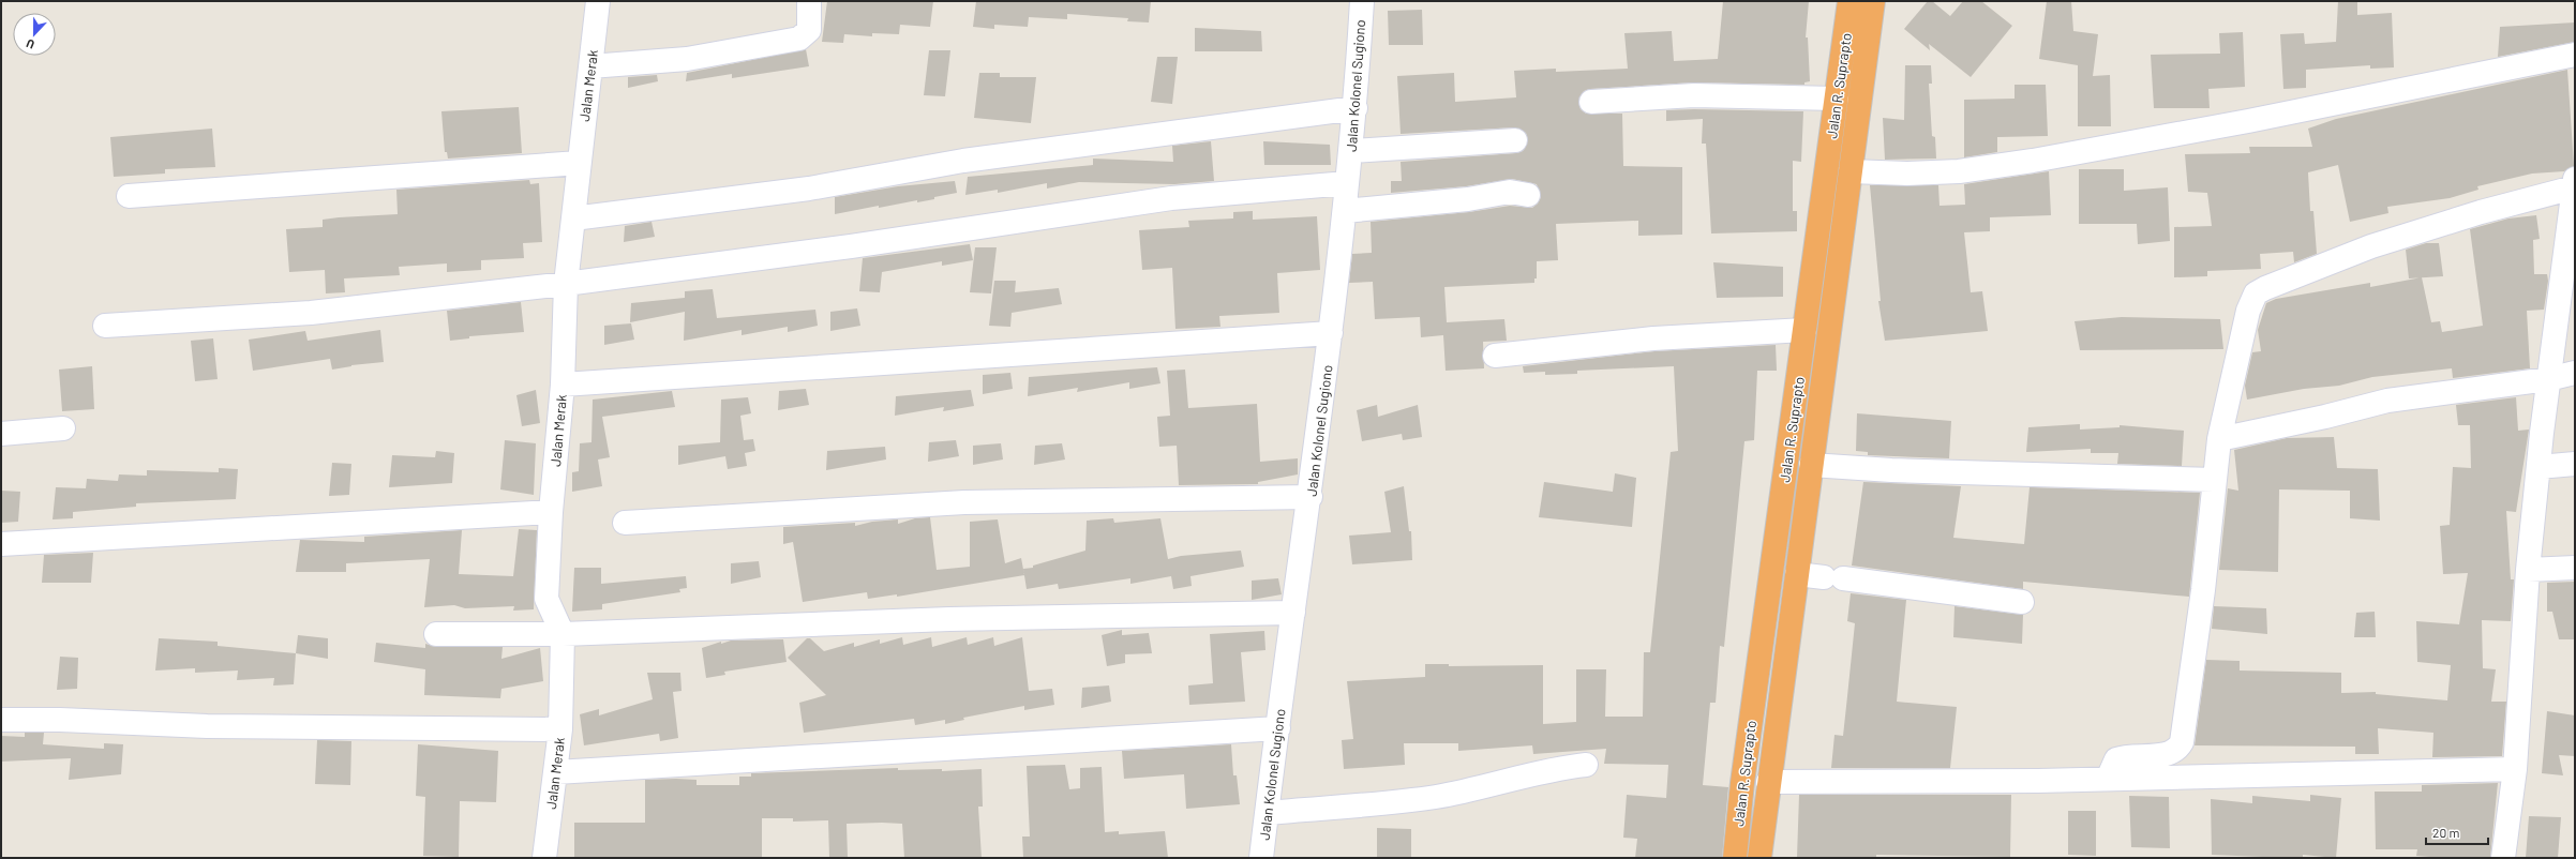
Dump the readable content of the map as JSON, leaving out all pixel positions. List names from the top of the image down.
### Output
{
  "streets": {
    "highway": ["Jalan R. Suprapto"],
    "street": ["Jalan Merak", "Jalan Kolonel Sugiono"]
  },
  "scale_bar": "20 m",
  "north": "bottom"
}
